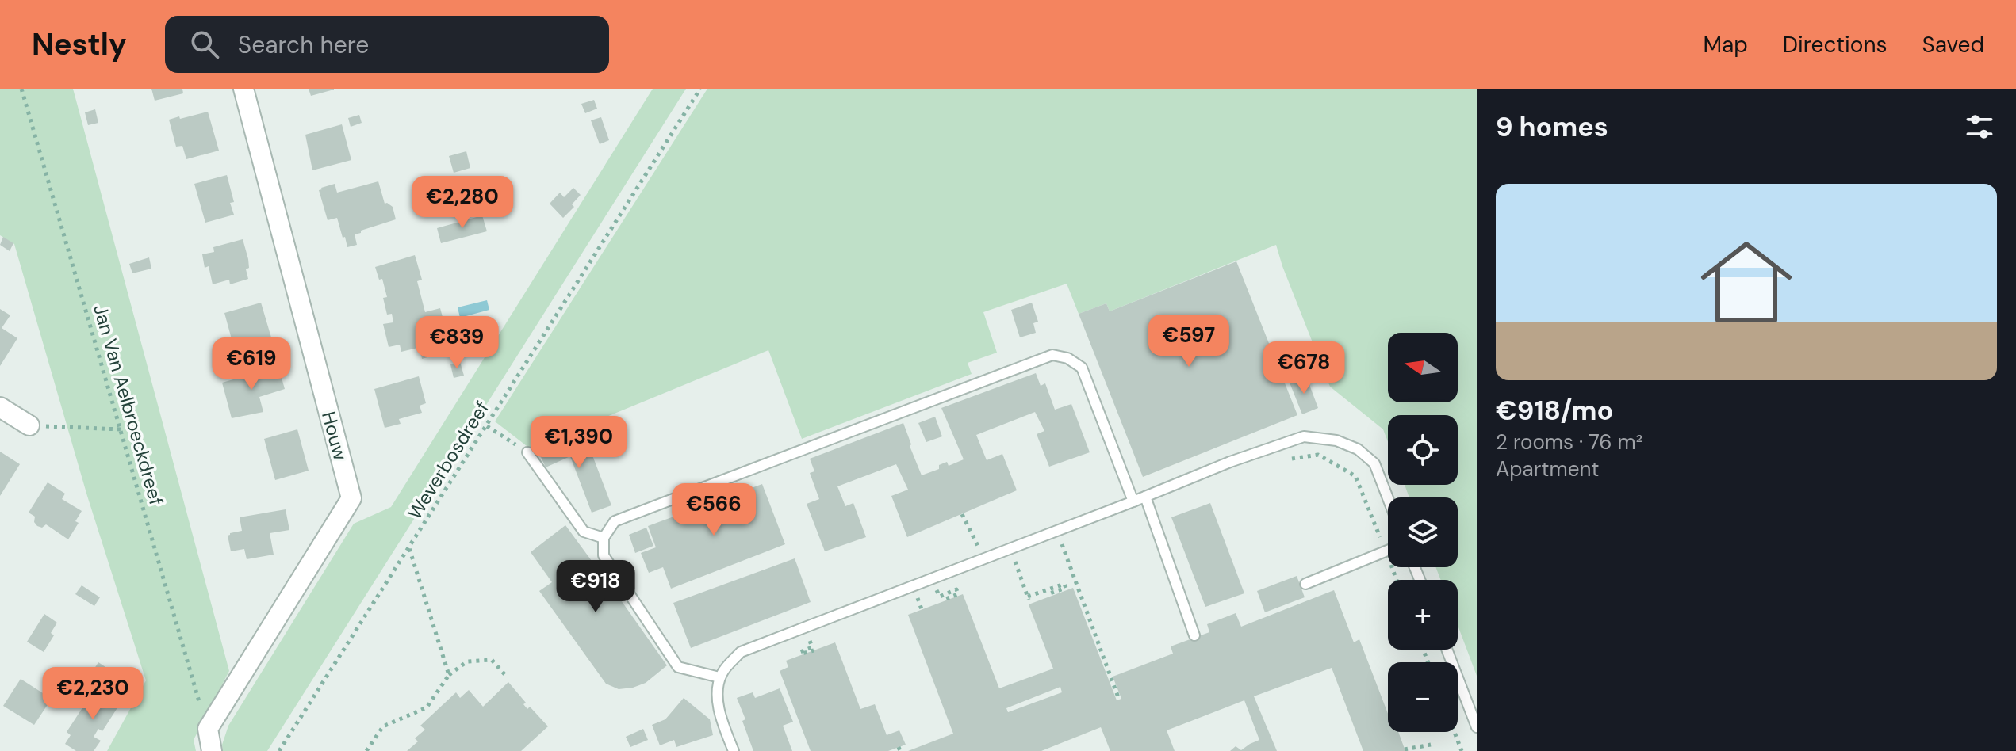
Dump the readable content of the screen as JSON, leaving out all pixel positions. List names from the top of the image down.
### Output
{
  "streets": {
    "street": ["Houw"],
    "path": ["Jan Van Aelbroeckdreef", "Weverbosdreef"]
  },
  "crossings": [
    ["Jan Van Aelbroeckdreef", "Houw"]
  ],
  "north": "left",
  "page": {
    "header": "Nestly",
    "search": "Search here",
    "nav": ["Map", "Directions", "Saved"],
    "heading": "9 homes",
    "list": [
      {
        "name": "€918/mo",
        "note": "2 rooms · 76 m² · Apartment"
      }
    ],
    "price": [
      "€2,280",
      "€597",
      "€839",
      "€619",
      "€678",
      "€1,390",
      "€566",
      "€918",
      "€2,230"
    ],
    "map_buttons": ["+", "−"]
  }
}
